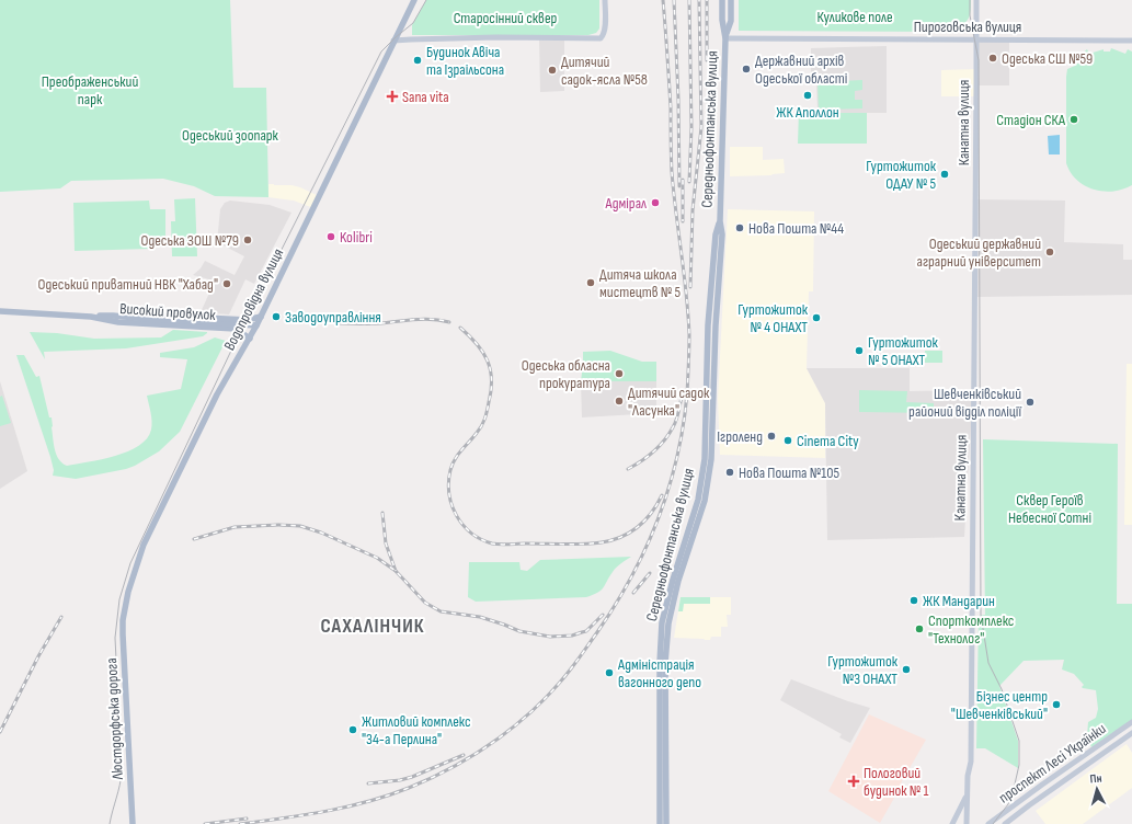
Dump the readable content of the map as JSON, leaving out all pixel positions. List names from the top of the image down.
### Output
{
  "streets": {
    "main road": [
      "Пироговська вулиця",
      "Канатна вулиця",
      "Середньофонтанська вулиця",
      "Водопровідна вулиця",
      "Високий провулок",
      "Люстдорфська дорога",
      "проспект Лесі Українки"
    ]
  },
  "crossings": [
    ["Пироговська вулиця", "Канатна вулиця"],
    ["Пироговська вулиця", "Середньофонтанська вулиця"],
    ["Водопровідна вулиця", "Високий провулок"],
    ["Водопровідна вулиця", "Люстдорфська дорога"]
  ],
  "districts": ["САХАЛІНЧИК"],
  "parks": [
    "Куликове поле",
    "Старосінний сквер",
    "Преображенський парк",
    "Одеський зоопарк",
    "Сквер Героїв Небесної Сотні"
  ],
  "places": {
    "other": [
      "Одеська CШ №59",
      "Будинок Авіча та Ізраільсона",
      "Державний архів Одеської області",
      "Дитячий садок-ясла №58",
      "ЖК Аполлон",
      "Стадіон СКА",
      "Гуртожиток ОДАУ № 5",
      "Адмірал",
      "Нова Пошта №44",
      "Kolibri",
      "Одеська ЗОШ №79",
      "Одеський державний аграрний університет",
      "Дитяча школа мистецтв № 5",
      "Одеський приватний НВК \"Хабад\"",
      "Заводоуправління",
      "Гуртожиток № 4 ОНАХТ",
      "Гуртожиток № 5 ОНАХТ",
      "Одеська обласна прокуратура",
      "Дитячий садок \"Ласунка\"",
      "Шевченківський районий відділ поліції",
      "Ігроленд",
      "Cinema City",
      "Нова Пошта №105",
      "ЖК Мандарин",
      "Спорткомплекс \"Технолог\"",
      "Гуртожиток №3 ОНАХТ",
      "Адміністрація вагонного депо",
      "Бізнес центр \"Шевченківський\"",
      "Житловий комплекс \"34-а Перлина\""
    ],
    "health": ["Sana vita", "Пологовий будинок № 1"]
  },
  "north": "top"
}
